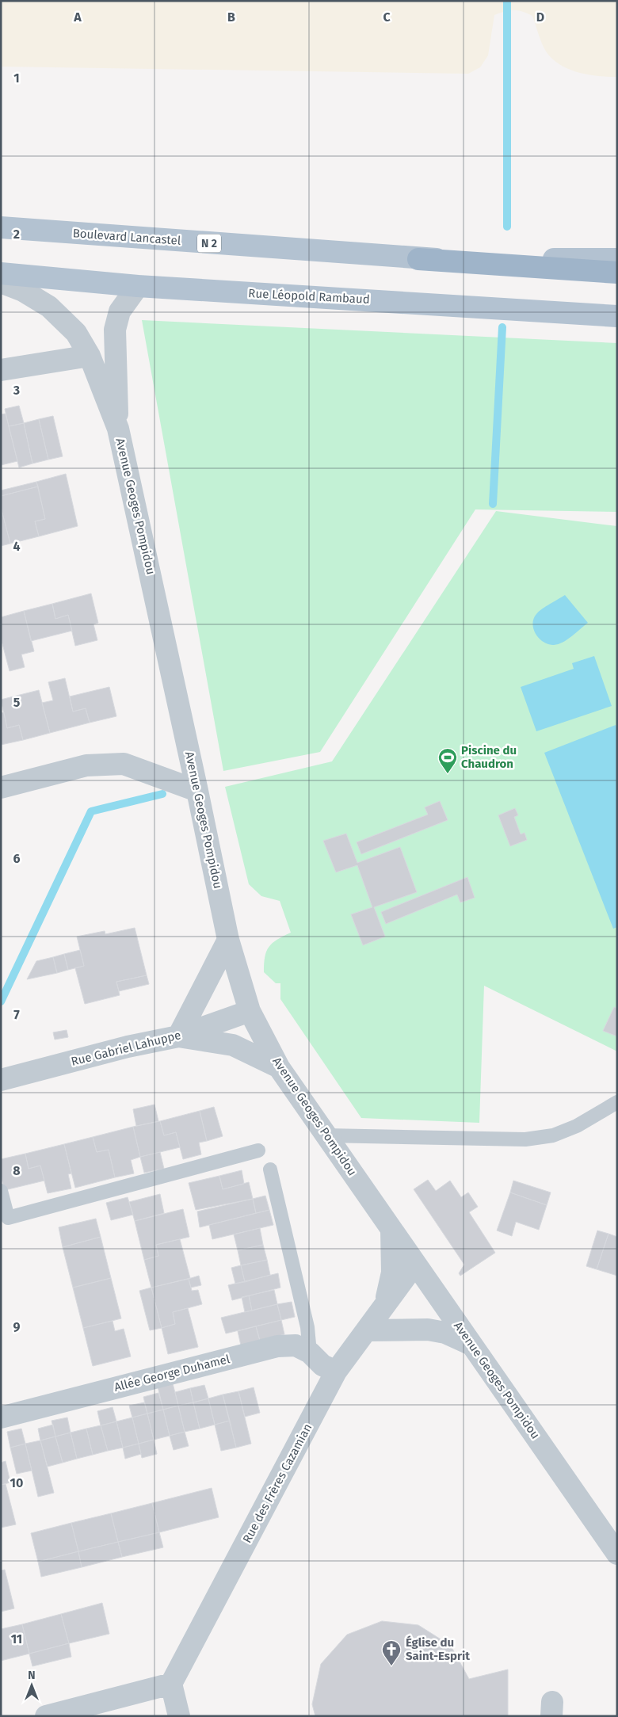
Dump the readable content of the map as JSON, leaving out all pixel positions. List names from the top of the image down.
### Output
{
  "streets": {
    "highway": ["N 2"],
    "main road": ["Boulevard Lancastel", "Rue Léopold Rambaud"],
    "street": [
      "Avenue Geoges Pompidou",
      "Rue Gabriel Lahuppe",
      "Allée George Duhamel",
      "Rue des Frères Cazamian"
    ]
  },
  "crossings": [
    ["Boulevard Lancastel", "N 2"],
    ["Rue Léopold Rambaud", "Avenue Geoges Pompidou"],
    ["Avenue Geoges Pompidou", "Rue Gabriel Lahuppe"],
    ["Avenue Geoges Pompidou", "Rue des Frères Cazamian"],
    ["Allée George Duhamel", "Rue des Frères Cazamian"]
  ],
  "places": {
    "sports": ["Piscine du Chaudron"],
    "church": ["Église du Saint-Esprit"]
  },
  "north": "top",
  "grid": {
    "columns": [
      "A",
      "B",
      "C",
      "D"
    ],
    "rows": [
      "1",
      "2",
      "3",
      "4",
      "5",
      "6",
      "7",
      "8",
      "9",
      "10",
      "11"
    ]
  }
}
